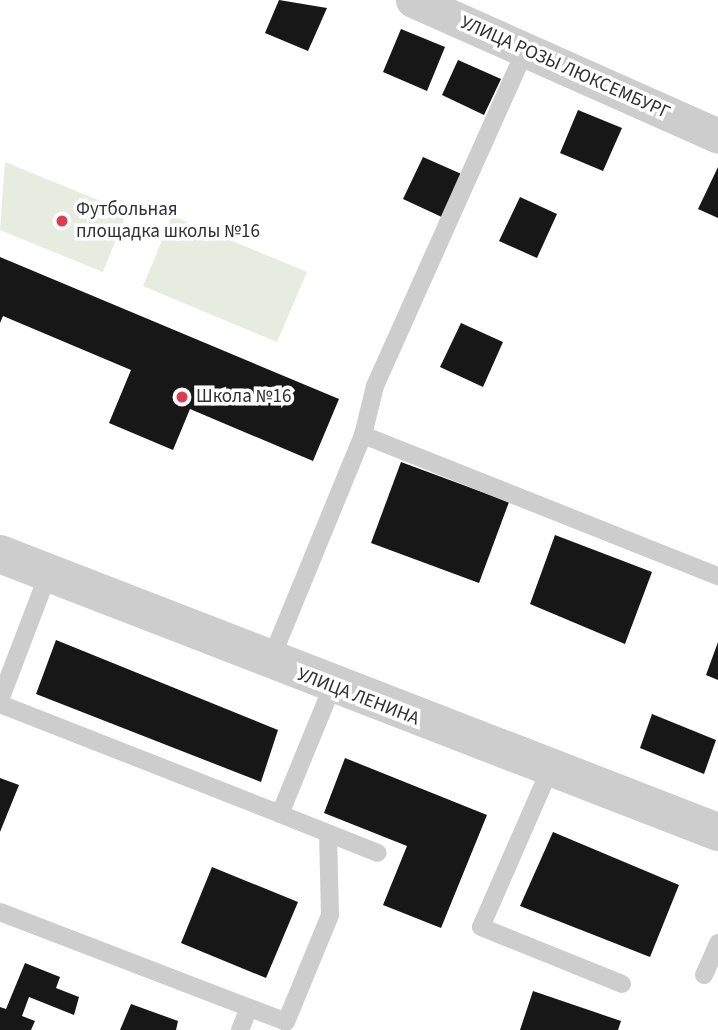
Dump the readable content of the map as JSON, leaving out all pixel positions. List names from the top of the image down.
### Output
{
  "streets": {
    "street": ["УЛИЦА РОЗЫ ЛЮКСЕМБУРГ", "УЛИЦА ЛЕНИНА"]
  },
  "places": ["Футбольная площадка школы №16", "Школа №16"]
}
